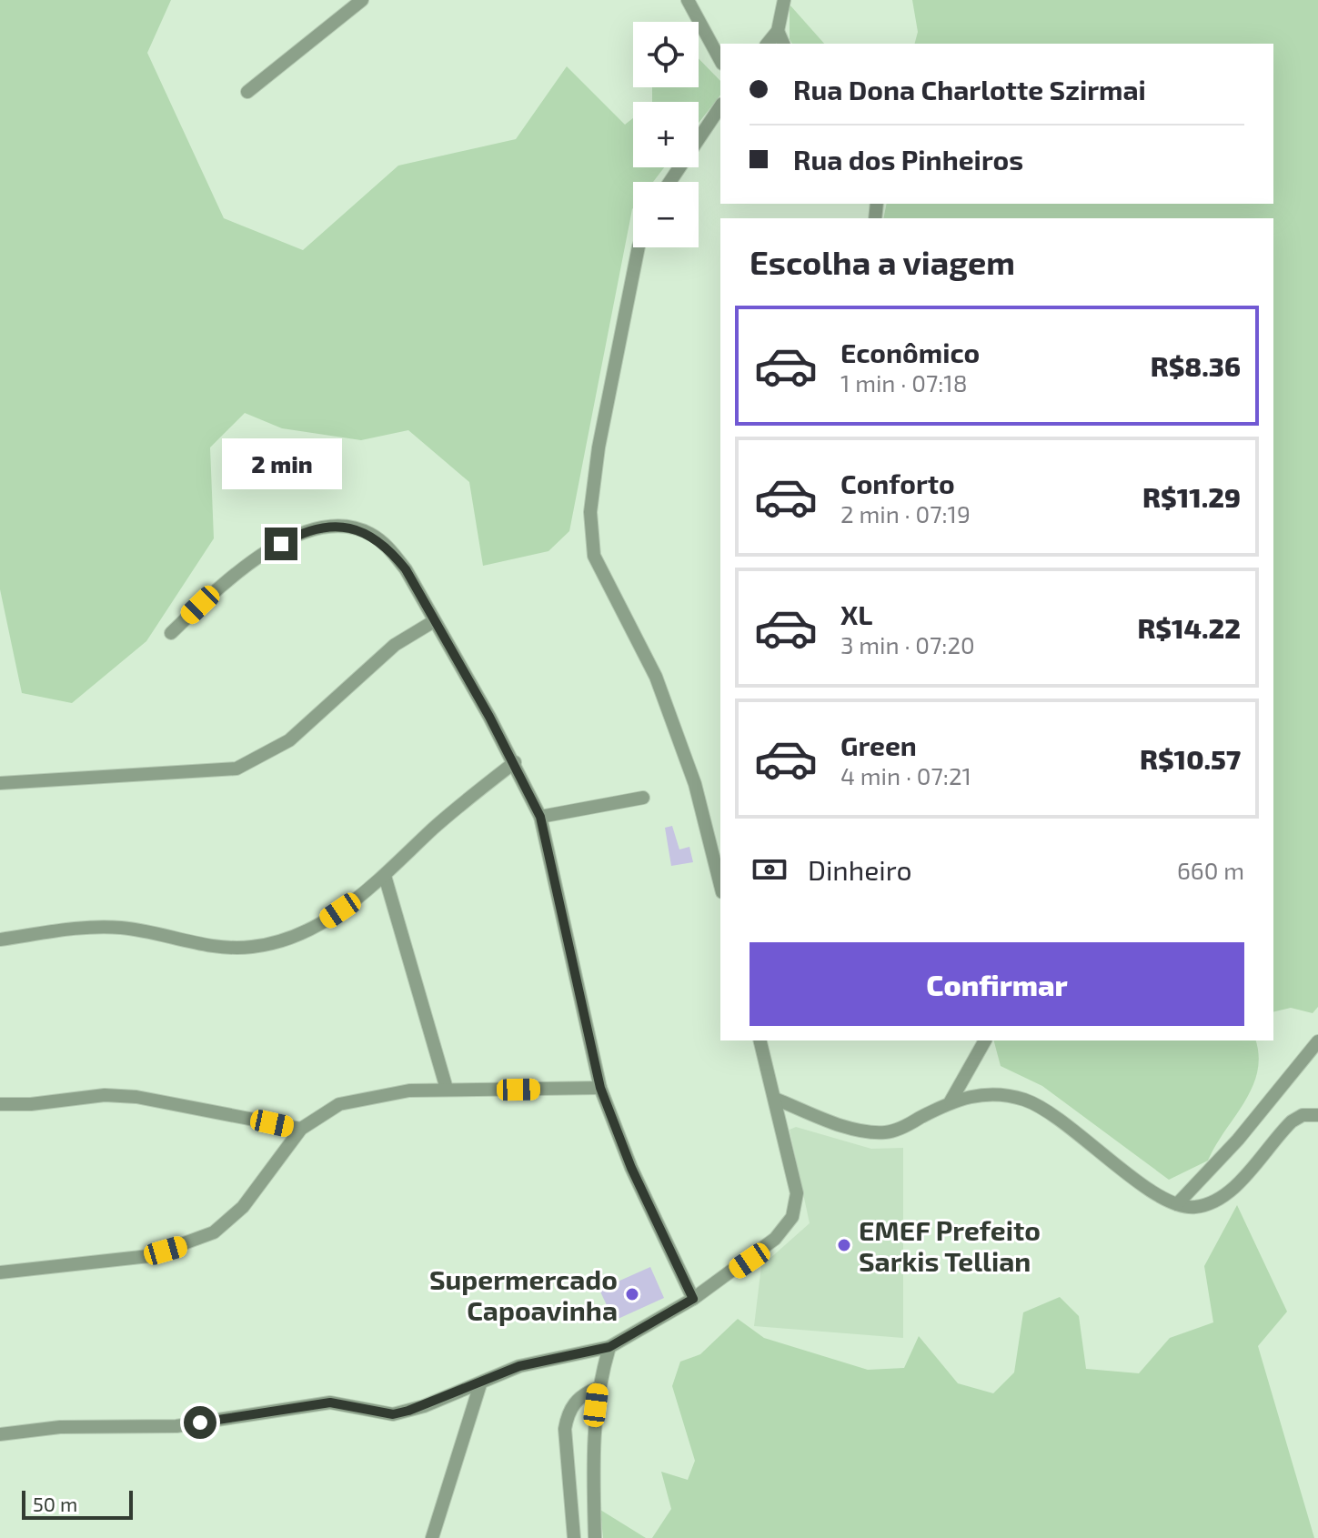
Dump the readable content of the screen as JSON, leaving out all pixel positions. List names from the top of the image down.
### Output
{
  "places": ["EMEF Prefeito Sarkis Tellian", "Supermercado Capoavinha"],
  "scale_bar": "50 m",
  "page": {
    "map_buttons": ["+", "−"],
    "banner": ["Rua Dona Charlotte Szirmai", "Rua dos Pinheiros"],
    "heading": "Escolha a viagem",
    "list": [
      {
        "name": "Econômico",
        "note": "1 min · 07:18",
        "value": "R$8.36"
      },
      {
        "name": "Conforto",
        "note": "2 min · 07:19",
        "value": "R$11.29"
      },
      {
        "name": "XL",
        "note": "3 min · 07:20",
        "value": "R$14.22"
      },
      {
        "name": "Green",
        "note": "4 min · 07:21",
        "value": "R$10.57"
      }
    ],
    "bubble": "2 min",
    "pay": ["Dinheiro", "660 m"],
    "buttons": "Confirmar",
    "scale": "50 m"
  }
}
